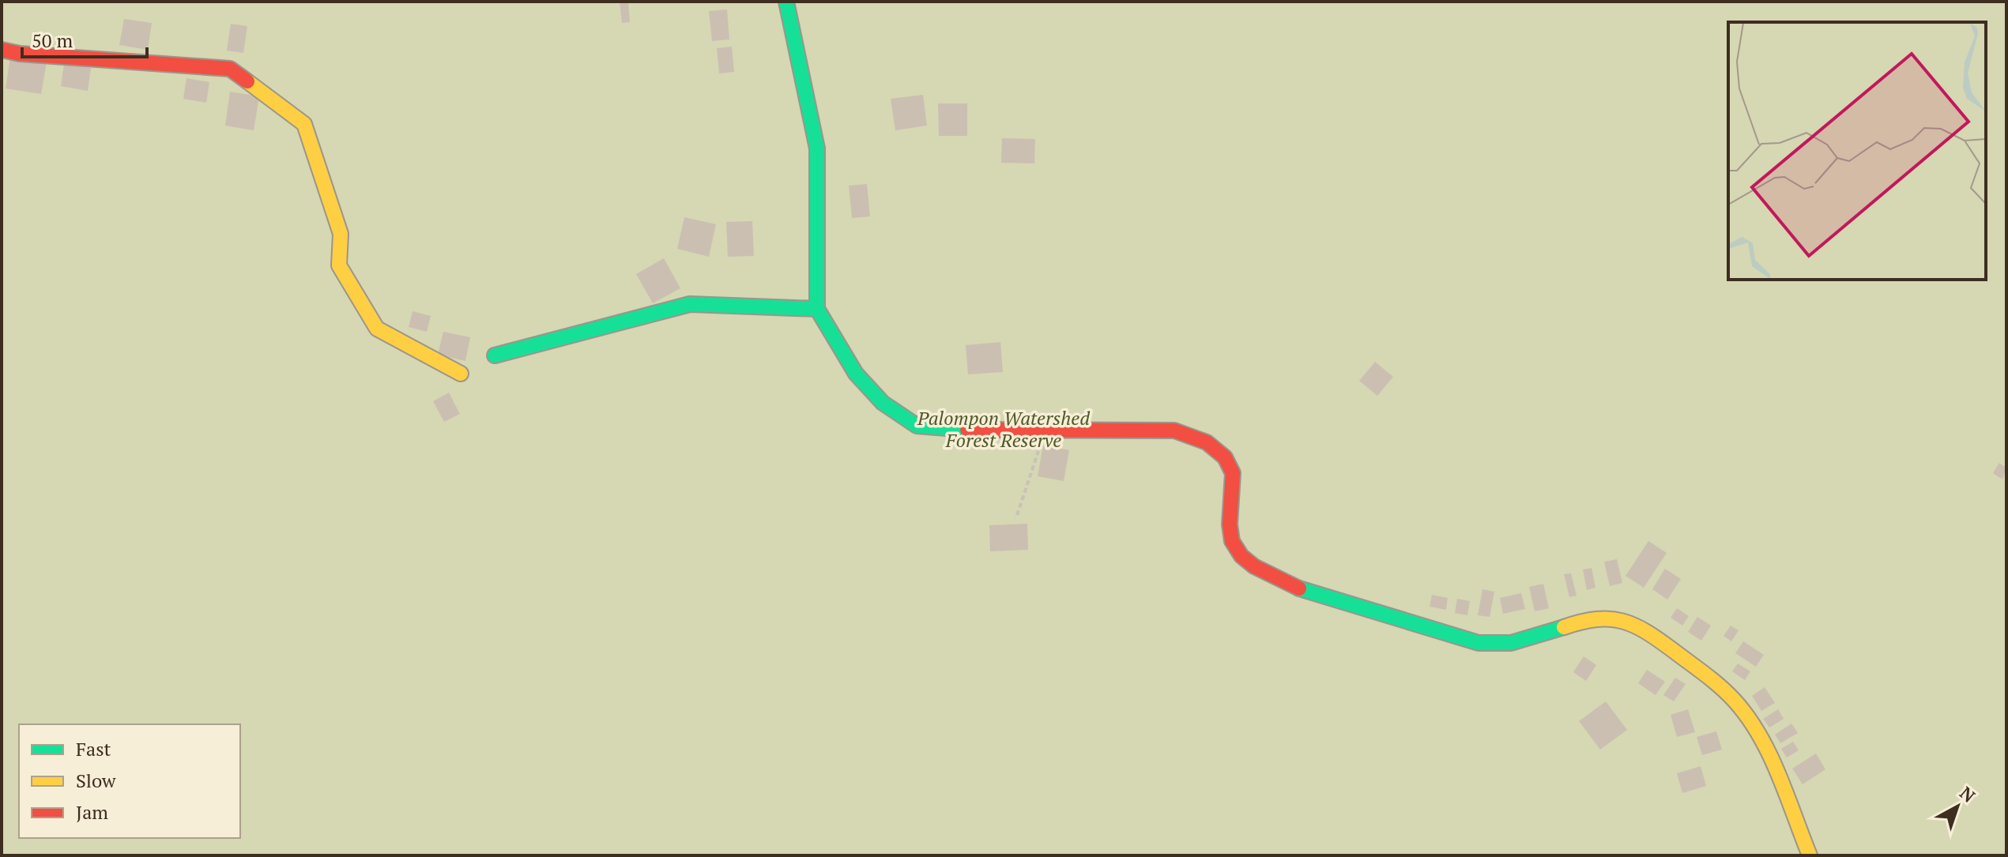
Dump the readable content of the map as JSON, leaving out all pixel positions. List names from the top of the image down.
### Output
{
  "parks": ["Palompon Watershed Forest Reserve"],
  "legend": ["Fast", "Slow", "Jam"],
  "scale_bar": "50 m",
  "north": "top right"
}
